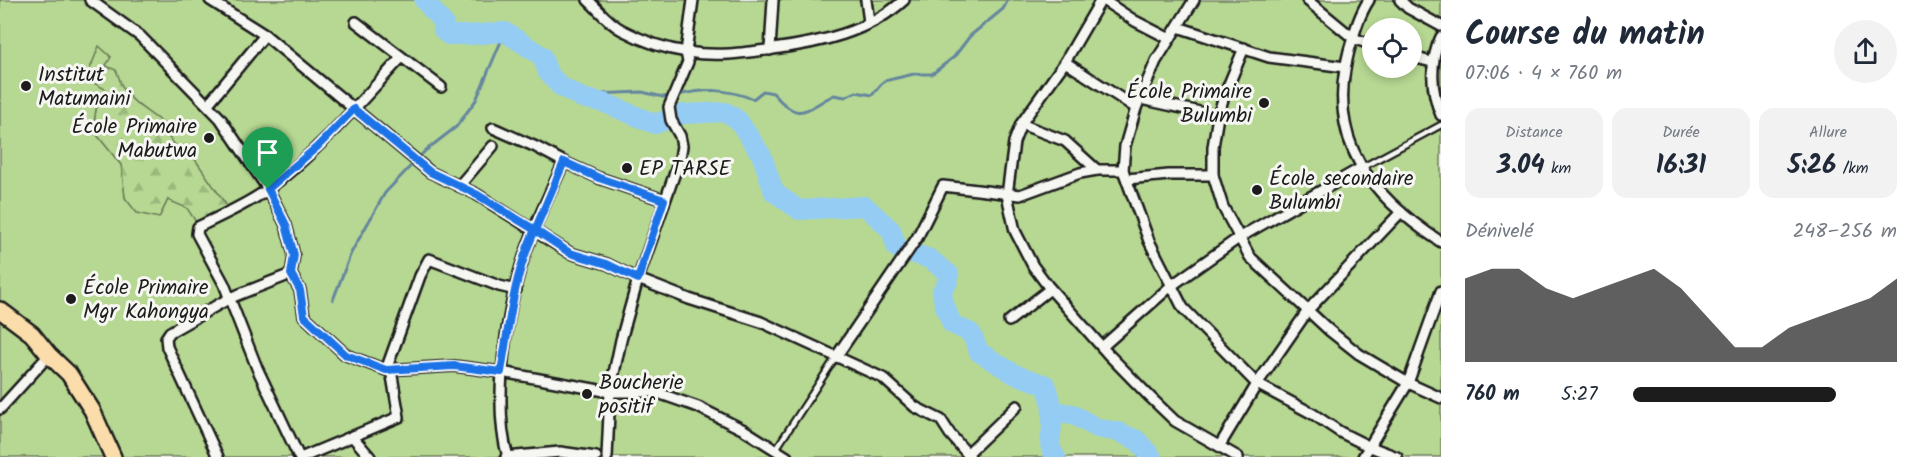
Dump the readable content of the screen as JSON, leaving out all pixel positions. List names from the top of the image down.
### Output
{
  "places": [
    "Institut Matumaini",
    "École Primaire Bulumbi",
    "École Primaire Mabutwa",
    "EP TARSE",
    "École secondaire Bulumbi",
    "École Primaire Mgr Kahongya",
    "Boucherie positif"
  ],
  "page": {
    "heading": ["Course du matin", "07:06 · 4 × 760 m"],
    "stats": [
      ["Distance", "3.04 km"],
      ["Durée", "16:31"],
      ["Allure", "5:26 /km"]
    ],
    "chart": ["Dénivelé", "248–256 m"],
    "list": [
      {
        "name": "760 m",
        "note": "5:27"
      }
    ]
  }
}
